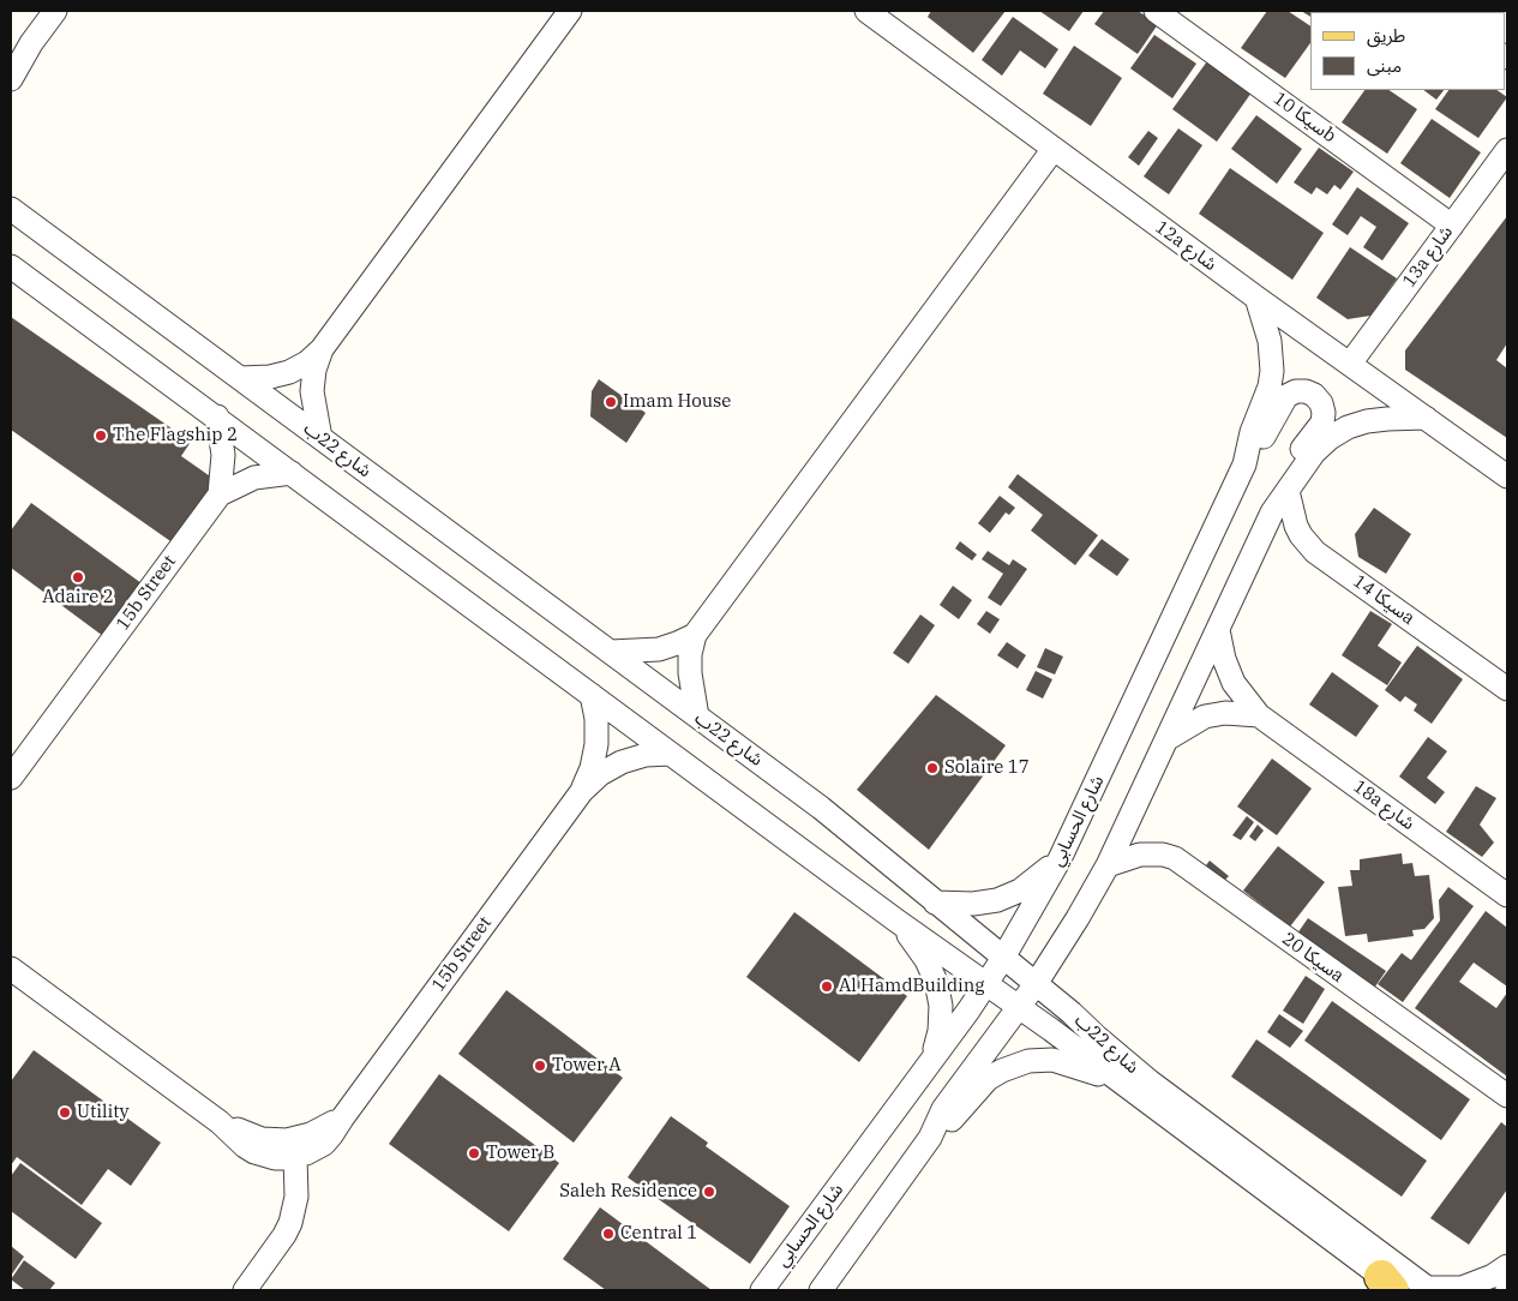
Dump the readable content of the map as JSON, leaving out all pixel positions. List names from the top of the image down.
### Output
{
  "streets": {
    "street": [
      "سيكا 10b",
      "12a شارع",
      "13a شارع",
      "شارع 22ب",
      "15b Street",
      "سيكا 14a",
      "18a شارع",
      "شارع الحسابي",
      "سيكا 20a"
    ]
  },
  "crossings": [
    ["سيكا 10b", "13a شارع"],
    ["12a شارع", "13a شارع"],
    ["12a شارع", "شارع الحسابي"],
    ["شارع 22ب", "15b Street"],
    ["شارع 22ب", "شارع الحسابي"]
  ],
  "places": [
    "Imam House",
    "The Flagship 2",
    "Adaire 2",
    "Solaire 17",
    "Al HamdBuilding",
    "Tower A",
    "Utility",
    "Tower B",
    "Saleh Residence",
    "Central 1"
  ],
  "legend": ["طريق", "مبنى"]
}
